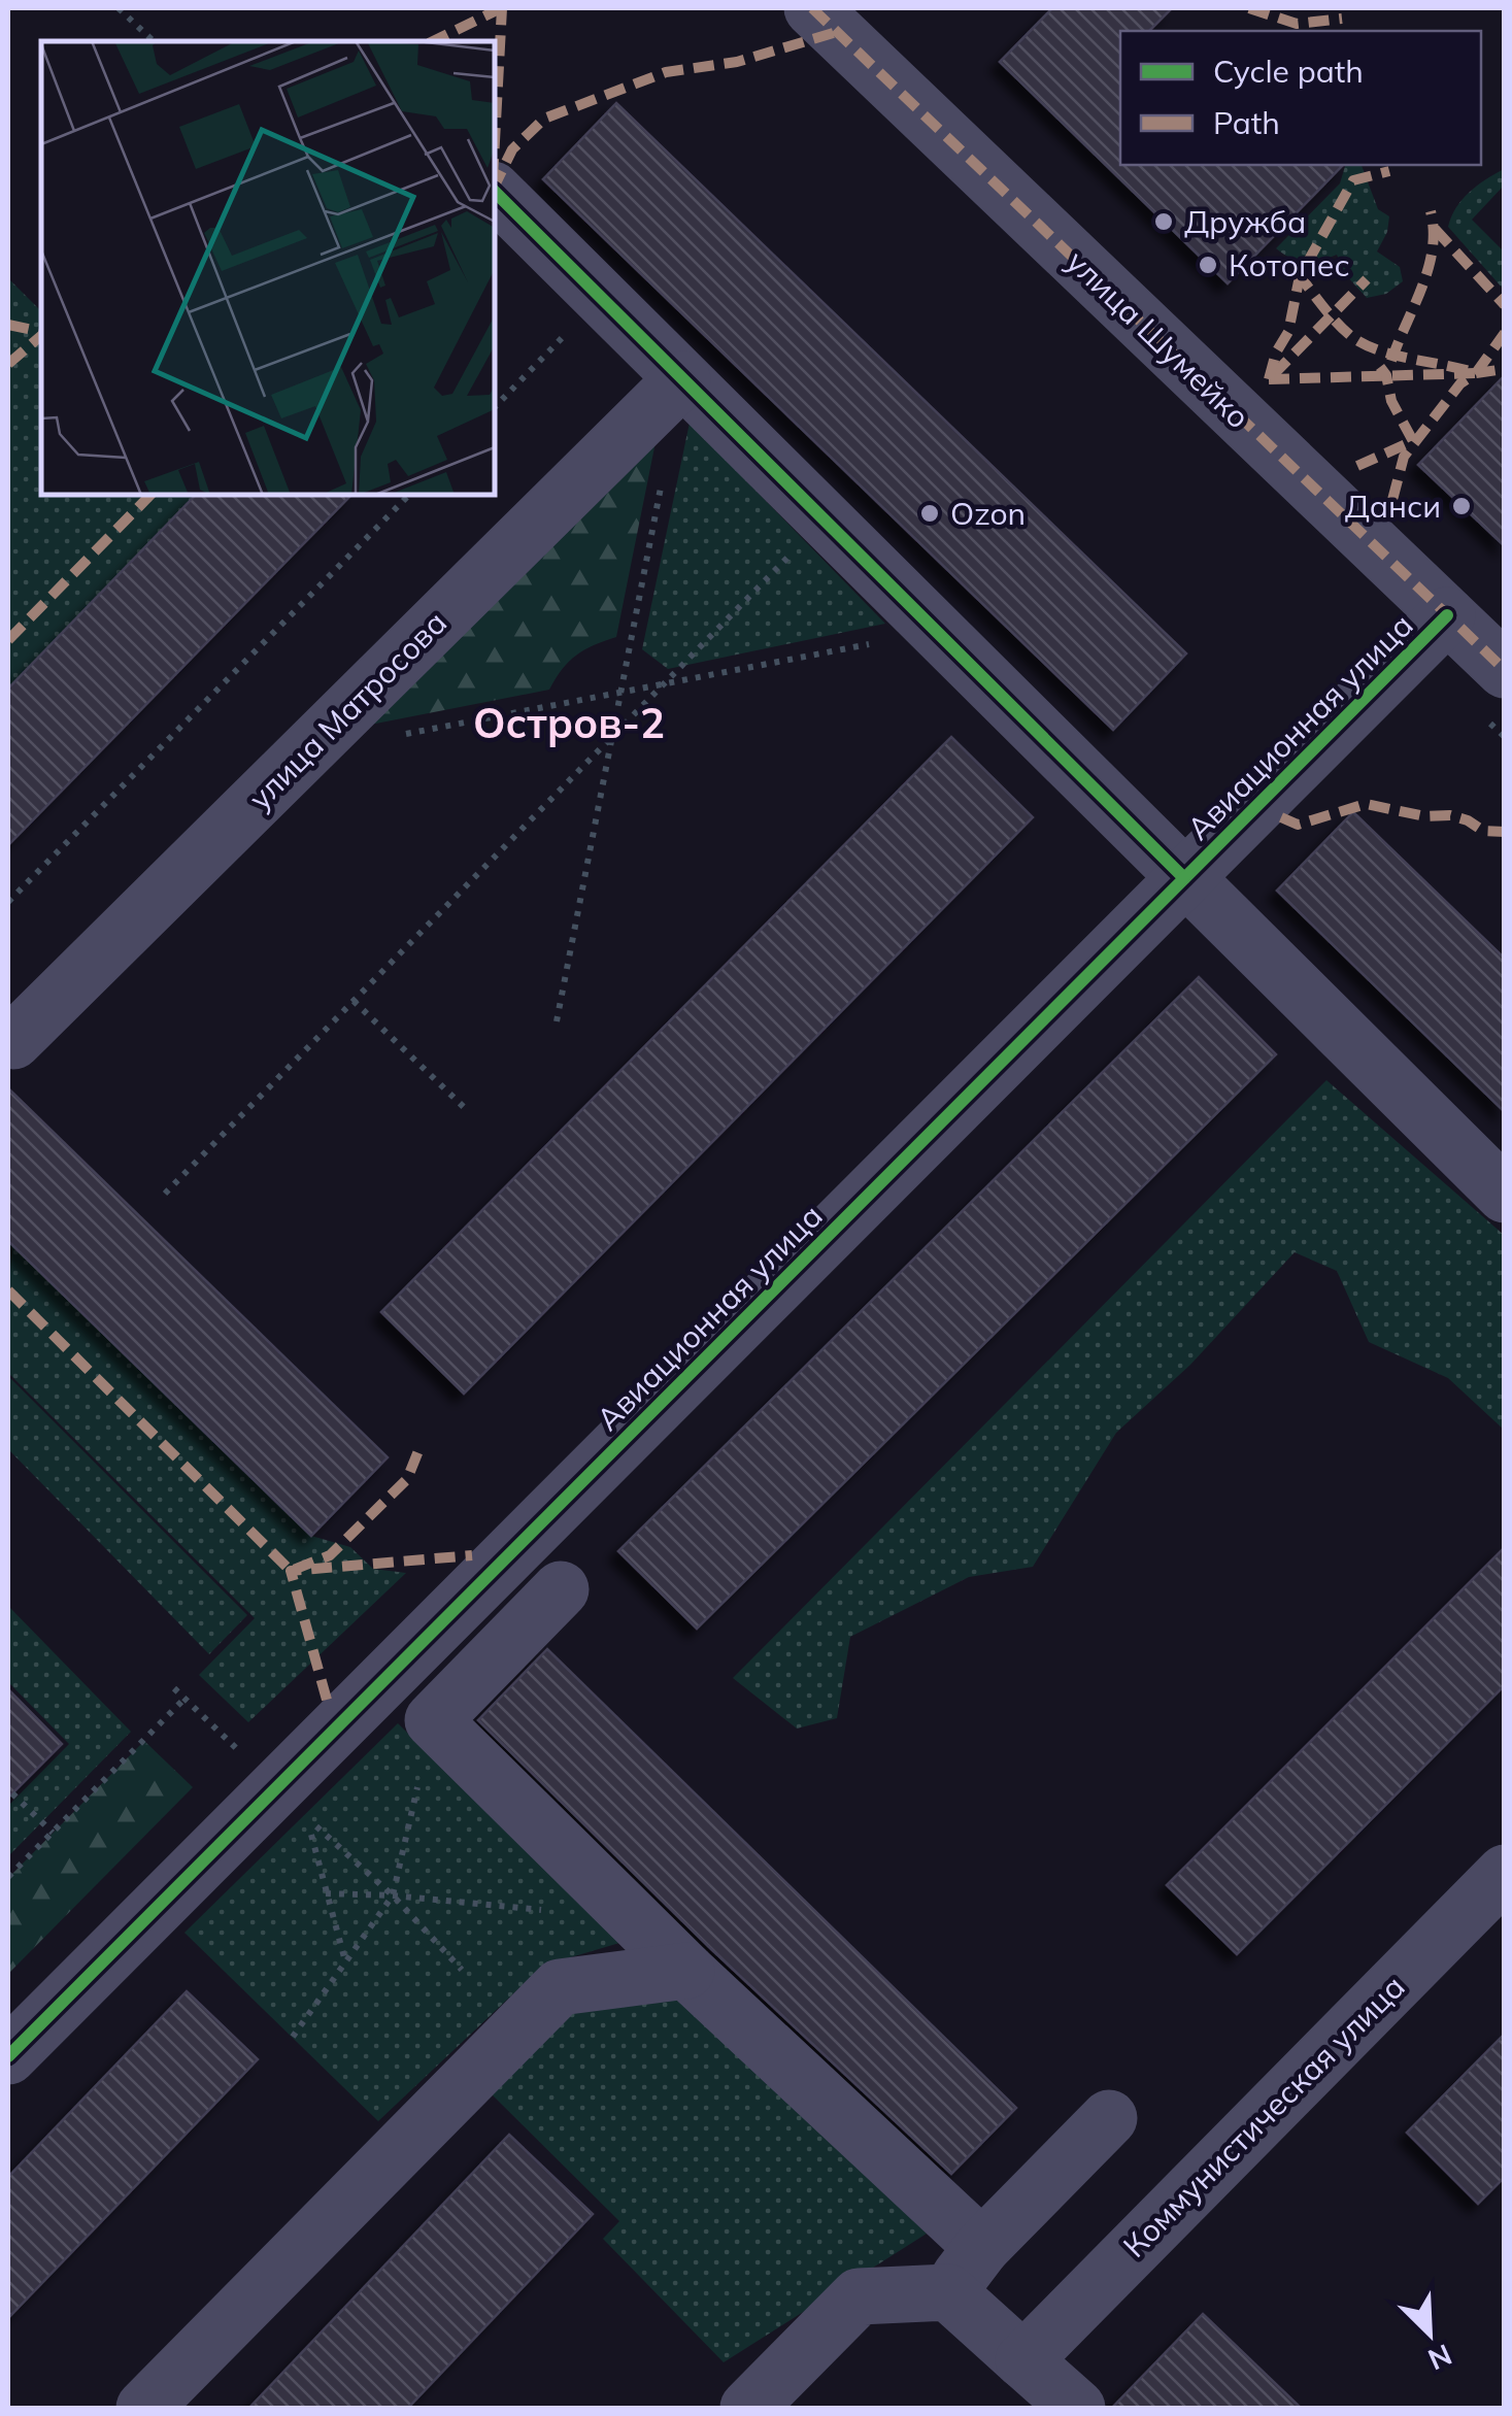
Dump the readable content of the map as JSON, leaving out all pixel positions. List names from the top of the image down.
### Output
{
  "streets": {
    "street": [
      "улица Шумейко",
      "улица Матросова",
      "Авиационная улица",
      "Коммунистическая улица"
    ]
  },
  "crossings": [
    ["улица Шумейко", "Авиационная улица"]
  ],
  "districts": ["Остров-2"],
  "places": [
    "Дружба",
    "Котопес",
    "Данси",
    "Ozon"
  ],
  "legend": ["Cycle path", "Path"],
  "north": "bottom right"
}
